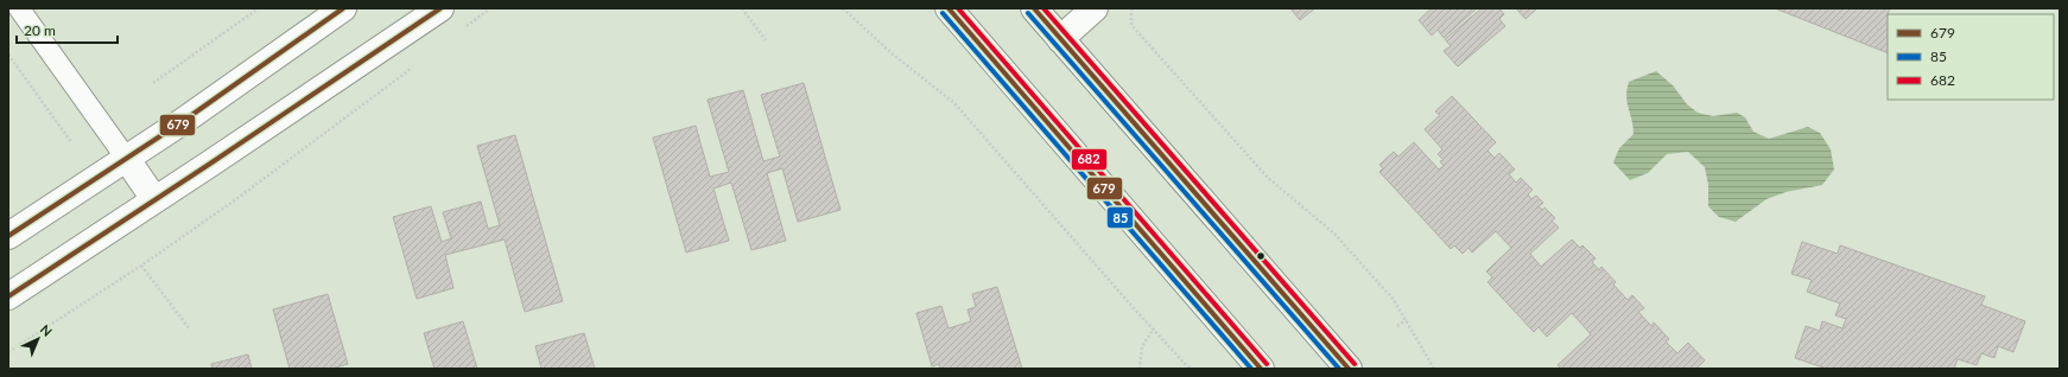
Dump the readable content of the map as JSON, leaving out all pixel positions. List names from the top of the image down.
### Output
{
  "lines": ["transit line 679", "transit line 682", "transit line 85"],
  "legend": ["679", "85", "682"],
  "scale_bar": "20 m",
  "north": "top right"
}
